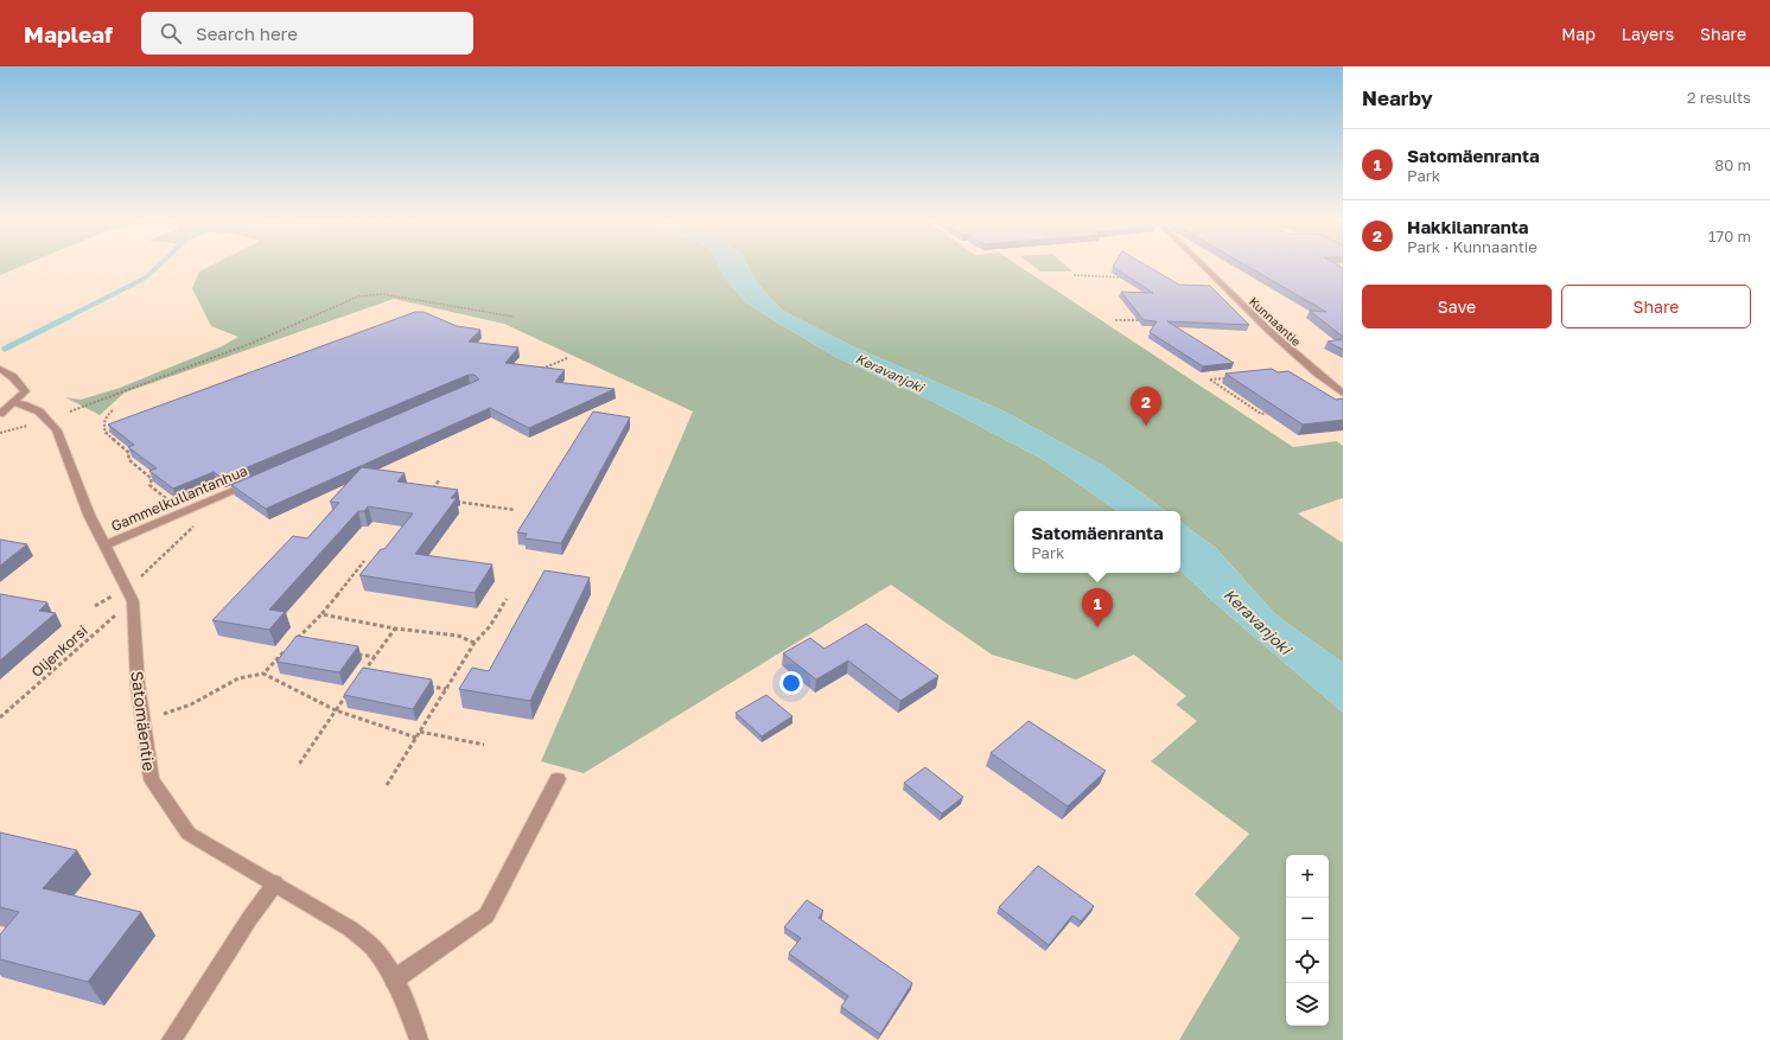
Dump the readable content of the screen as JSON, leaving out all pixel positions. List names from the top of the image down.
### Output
{
  "streets": {
    "street": ["Kunnaantie", "Gammelkullantanhua", "Satomäentie"],
    "path": ["Oljenkorsi"]
  },
  "crossings": [
    ["Gammelkullantanhua", "Satomäentie"],
    ["Oljenkorsi", "Satomäentie"]
  ],
  "water": ["Keravanjoki"],
  "page": {
    "header": "Mapleaf",
    "search": "Search here",
    "nav": ["Map", "Layers", "Share"],
    "heading": ["Nearby", "2 results"],
    "list": [
      {
        "mark": "1",
        "name": "Satomäenranta",
        "note": "Park",
        "value": "80 m"
      },
      {
        "mark": "2",
        "name": "Hakkilanranta",
        "note": "Park · Kunnaantie",
        "value": "170 m"
      }
    ],
    "buttons": ["Save", "Share"],
    "pins": ["2", "1"],
    "popup": ["Satomäenranta", "Park"],
    "map_buttons": ["+", "−"]
  }
}
